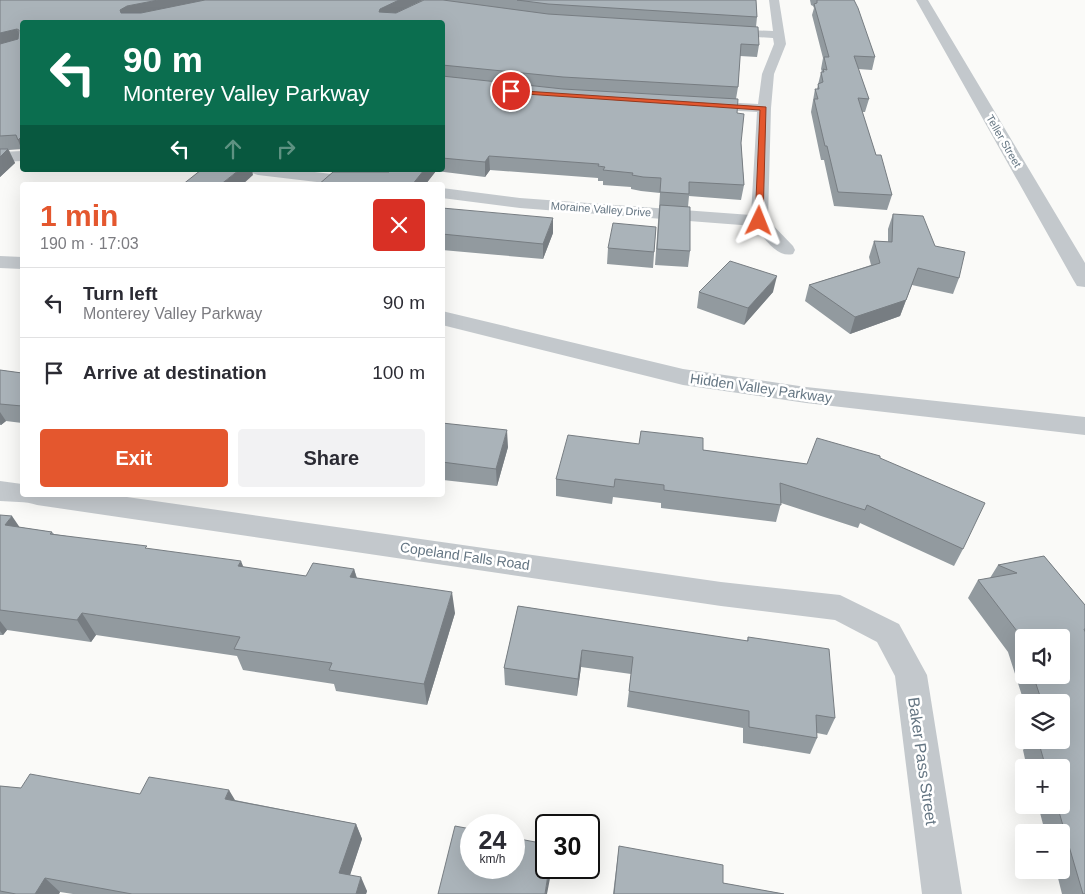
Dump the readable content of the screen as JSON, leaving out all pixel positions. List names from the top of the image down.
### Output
{
  "streets": {
    "street": [
      "Teller Street",
      "Moraine Valley Drive",
      "Hidden Valley Parkway",
      "Copeland Falls Road",
      "Baker Pass Street"
    ]
  },
  "crossings": [
    ["Copeland Falls Road", "Baker Pass Street"]
  ],
  "page": {
    "turn": ["90 m", "Monterey Valley Parkway"],
    "heading": ["1 min", "190 m · 17:03"],
    "list": [
      {
        "name": "Turn left",
        "note": "Monterey Valley Parkway",
        "value": "90 m"
      },
      {
        "name": "Arrive at destination",
        "value": "100 m"
      }
    ],
    "buttons": ["Exit", "Share"],
    "map_buttons": ["+", "−"],
    "speed": "24 km/h",
    "limit": "30"
  }
}
